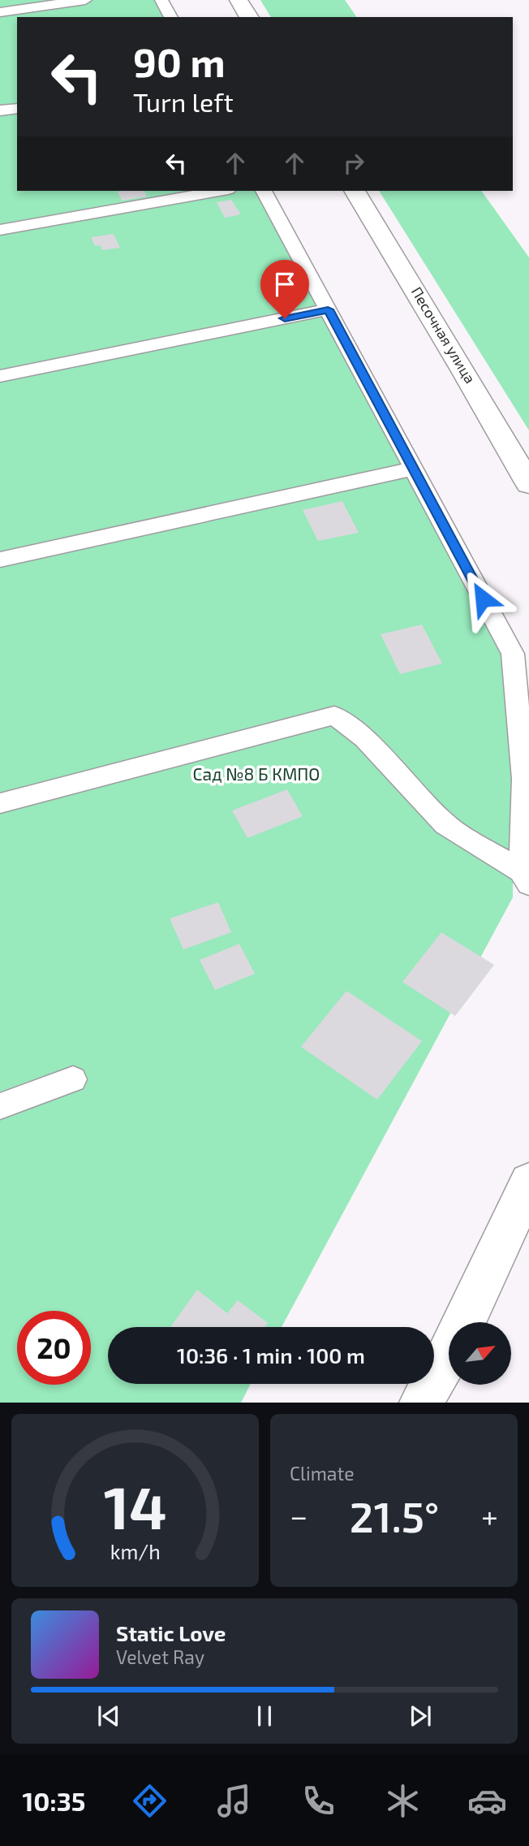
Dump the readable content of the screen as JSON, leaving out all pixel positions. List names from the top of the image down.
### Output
{
  "streets": {
    "main road": ["Песочная улица"]
  },
  "parks": ["Сад №8 Б КМПО"],
  "north": "top right",
  "page": {
    "turn": ["90 m", "Turn left"],
    "limit": "20",
    "trip": "10:36 · 1 min · 100 m",
    "tile": "Climate",
    "heat": ["−", "21.5°", "+"],
    "song": ["Static Love", "Velvet Ray"],
    "tabs": "10:35",
    "gauge": ["14", "km/h"]
  }
}
